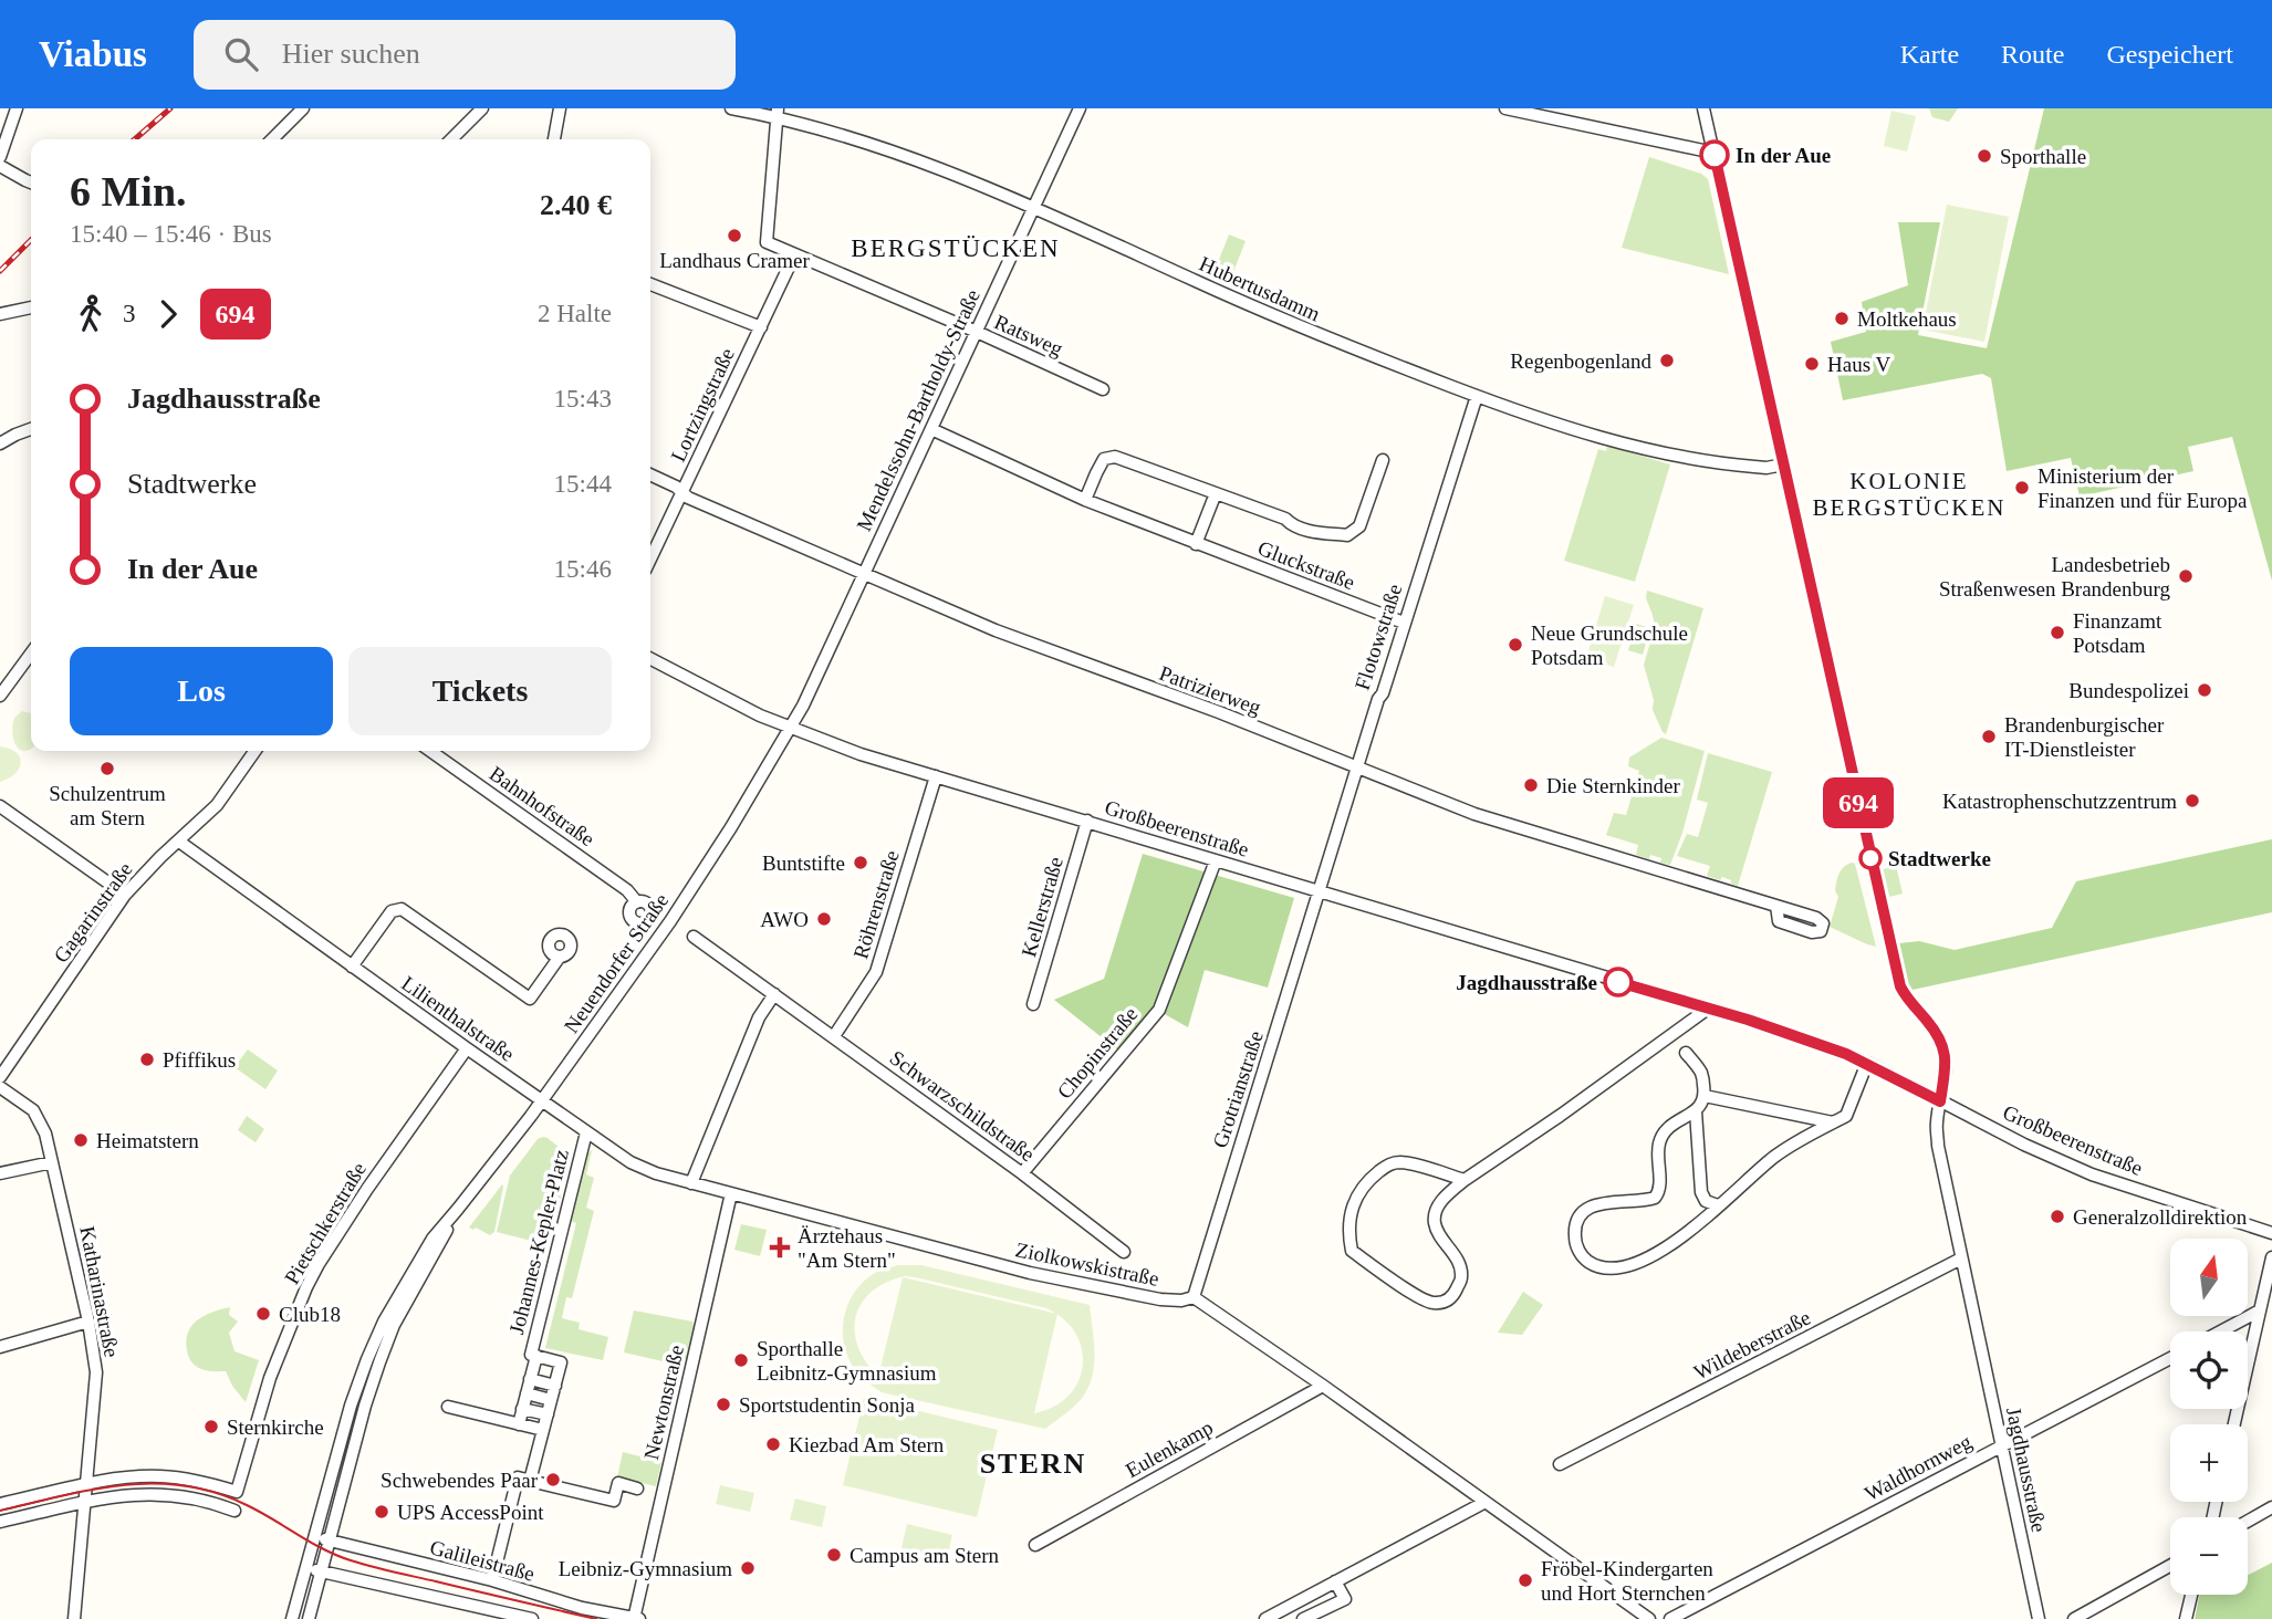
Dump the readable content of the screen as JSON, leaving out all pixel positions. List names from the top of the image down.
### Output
{
  "streets": {
    "street": [
      "Hubertusdamm",
      "Ratsweg",
      "Lortzingstraße",
      "Mendelssohn-Bartholdy-Straße",
      "Gluckstraße",
      "Flotowstraße",
      "Patrizierweg",
      "Bahnhofstraße",
      "Großbeerenstraße",
      "Röhrenstraße",
      "Kellerstraße",
      "Gagarinstraße",
      "Neuendorfer Straße",
      "Lilienthalstraße",
      "Chopinstraße",
      "Grotrianstraße",
      "Schwarzschildstraße",
      "Pietschkerstraße",
      "Johannes-Kepler-Platz",
      "Ziolkowskistraße",
      "Katharinastraße",
      "Wildeberstraße",
      "Newtonstraße",
      "Eulenkamp",
      "Waldhornweg",
      "Jagdhausstraße",
      "Galileistraße"
    ]
  },
  "crossings": [
    ["Hubertusdamm", "Ratsweg"],
    ["Hubertusdamm", "Mendelssohn-Bartholdy-Straße"],
    ["Hubertusdamm", "Flotowstraße"],
    ["Hubertusdamm", "Jagdhausstraße"],
    ["Ratsweg", "Lortzingstraße"],
    ["Ratsweg", "Mendelssohn-Bartholdy-Straße"],
    ["Lortzingstraße", "Patrizierweg"],
    ["Mendelssohn-Bartholdy-Straße", "Gluckstraße"],
    ["Mendelssohn-Bartholdy-Straße", "Patrizierweg"],
    ["Mendelssohn-Bartholdy-Straße", "Großbeerenstraße"],
    ["Mendelssohn-Bartholdy-Straße", "Neuendorfer Straße"],
    ["Gluckstraße", "Flotowstraße"],
    ["Flotowstraße", "Patrizierweg"],
    ["Flotowstraße", "Großbeerenstraße"],
    ["Flotowstraße", "Grotrianstraße"],
    ["Großbeerenstraße", "Röhrenstraße"],
    ["Großbeerenstraße", "Kellerstraße"],
    ["Großbeerenstraße", "Neuendorfer Straße"],
    ["Großbeerenstraße", "Chopinstraße"],
    ["Großbeerenstraße", "Grotrianstraße"],
    ["Großbeerenstraße", "Jagdhausstraße"],
    ["Röhrenstraße", "Schwarzschildstraße"],
    ["Gagarinstraße", "Lilienthalstraße"],
    ["Neuendorfer Straße", "Lilienthalstraße"],
    ["Neuendorfer Straße", "Ziolkowskistraße"],
    ["Neuendorfer Straße", "Galileistraße"],
    ["Lilienthalstraße", "Pietschkerstraße"],
    ["Lilienthalstraße", "Ziolkowskistraße"],
    ["Chopinstraße", "Schwarzschildstraße"],
    ["Grotrianstraße", "Ziolkowskistraße"],
    ["Pietschkerstraße", "Katharinastraße"],
    ["Johannes-Kepler-Platz", "Ziolkowskistraße"],
    ["Ziolkowskistraße", "Newtonstraße"],
    ["Wildeberstraße", "Jagdhausstraße"],
    ["Newtonstraße", "Galileistraße"],
    ["Waldhornweg", "Jagdhausstraße"]
  ],
  "districts": ["BERGSTÜCKEN", "KOLONIE BERGSTÜCKEN", "STERN"],
  "places": {
    "other": [
      "In der Aue",
      "Sporthalle",
      "Landhaus Cramer",
      "Moltkehaus",
      "Regenbogenland",
      "Haus V",
      "Ministerium der Finanzen und für Europa",
      "Landesbetrieb Straßenwesen Brandenburg",
      "Finanzamt Potsdam",
      "Neue Grundschule Potsdam",
      "Bundespolizei",
      "Brandenburgischer IT-Dienstleister",
      "Schulzentrum am Stern",
      "Die Sternkinder",
      "Katastrophenschutzzentrum",
      "Stadtwerke",
      "Buntstifte",
      "AWO",
      "Jagdhausstraße",
      "Pfiffikus",
      "Heimatstern",
      "Generalzolldirektion",
      "Club18",
      "Sporthalle Leibnitz-Gymnasium",
      "Sportstudentin Sonja",
      "Sternkirche",
      "Kiezbad Am Stern",
      "Schwebendes Paar",
      "UPS AccessPoint",
      "Campus am Stern",
      "Leibniz-Gymnasium",
      "Fröbel-Kindergarten und Hort Sternchen"
    ],
    "health": ["Ärztehaus \"Am Stern\""]
  },
  "lines": ["bus line 694"],
  "north": "top",
  "page": {
    "header": "Viabus",
    "search": "Hier suchen",
    "nav": ["Karte", "Route", "Gespeichert"],
    "on_map": "694",
    "heading": ["6 Min.", "15:40 – 15:46 · Bus", "2.40 €"],
    "legs": ["3", "694", "2 Halte"],
    "list": [
      {
        "name": "Jagdhausstraße",
        "value": "15:43"
      },
      {
        "name": "Stadtwerke",
        "value": "15:44"
      },
      {
        "name": "In der Aue",
        "value": "15:46"
      }
    ],
    "buttons": ["Los", "Tickets"],
    "map_buttons": ["+", "−"]
  }
}
